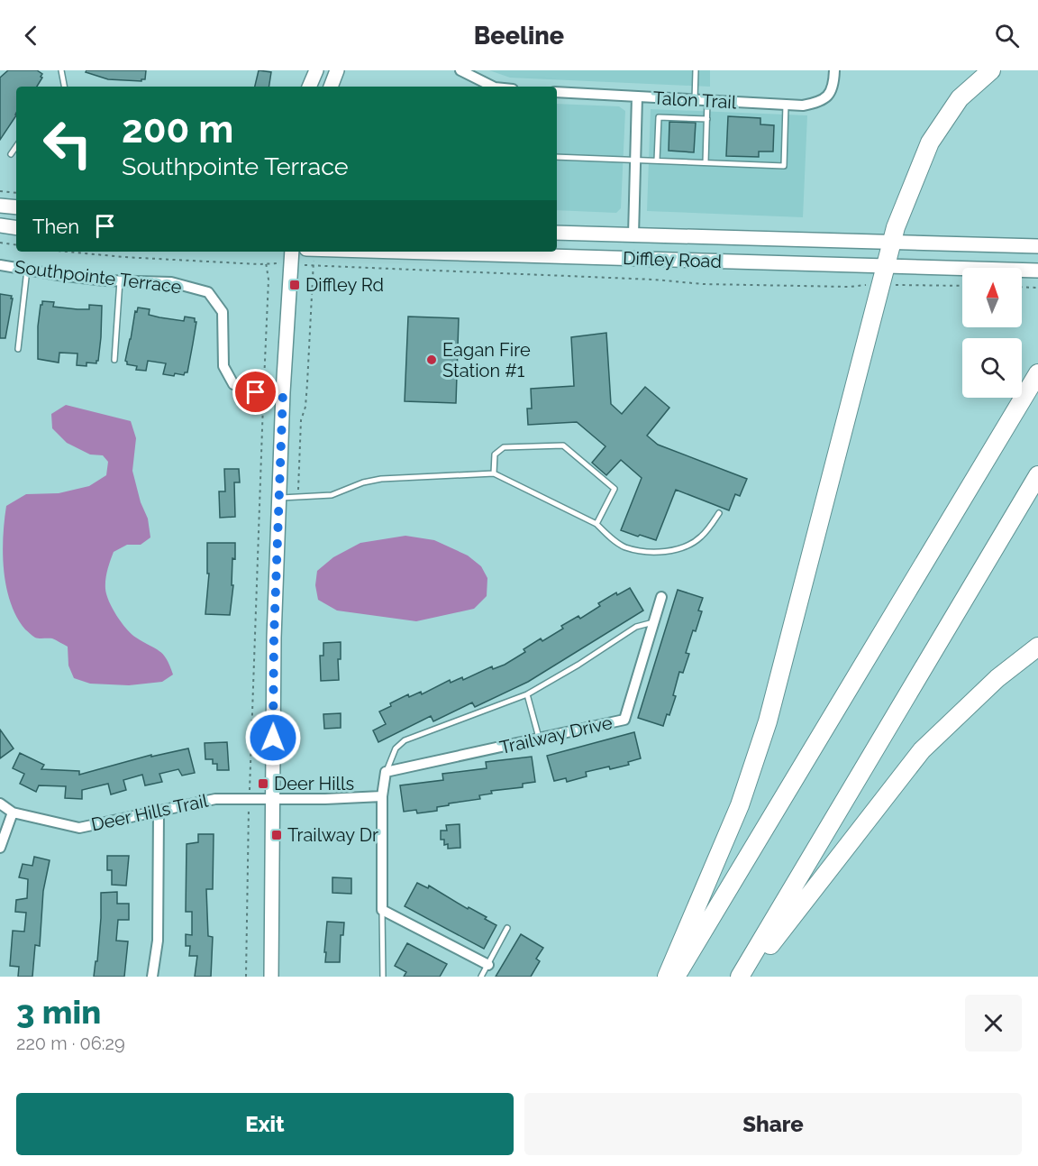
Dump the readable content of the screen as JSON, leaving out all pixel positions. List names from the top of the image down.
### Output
{
  "streets": {
    "main road": ["Diffley Road"],
    "street": [
      "Talon Trail",
      "Southpointe Terrace",
      "Trailway Drive",
      "Deer Hills Trail"
    ]
  },
  "places": {
    "transit": ["Diffley Rd", "Deer Hills", "Trailway Dr"],
    "other": ["Eagan Fire Station #1"]
  },
  "north": "top",
  "page": {
    "header": "Beeline",
    "turn": ["200 m", "Southpointe Terrace"],
    "then": "Then",
    "heading": ["3 min", "220 m · 06:29"],
    "buttons": ["Exit", "Share"]
  }
}
